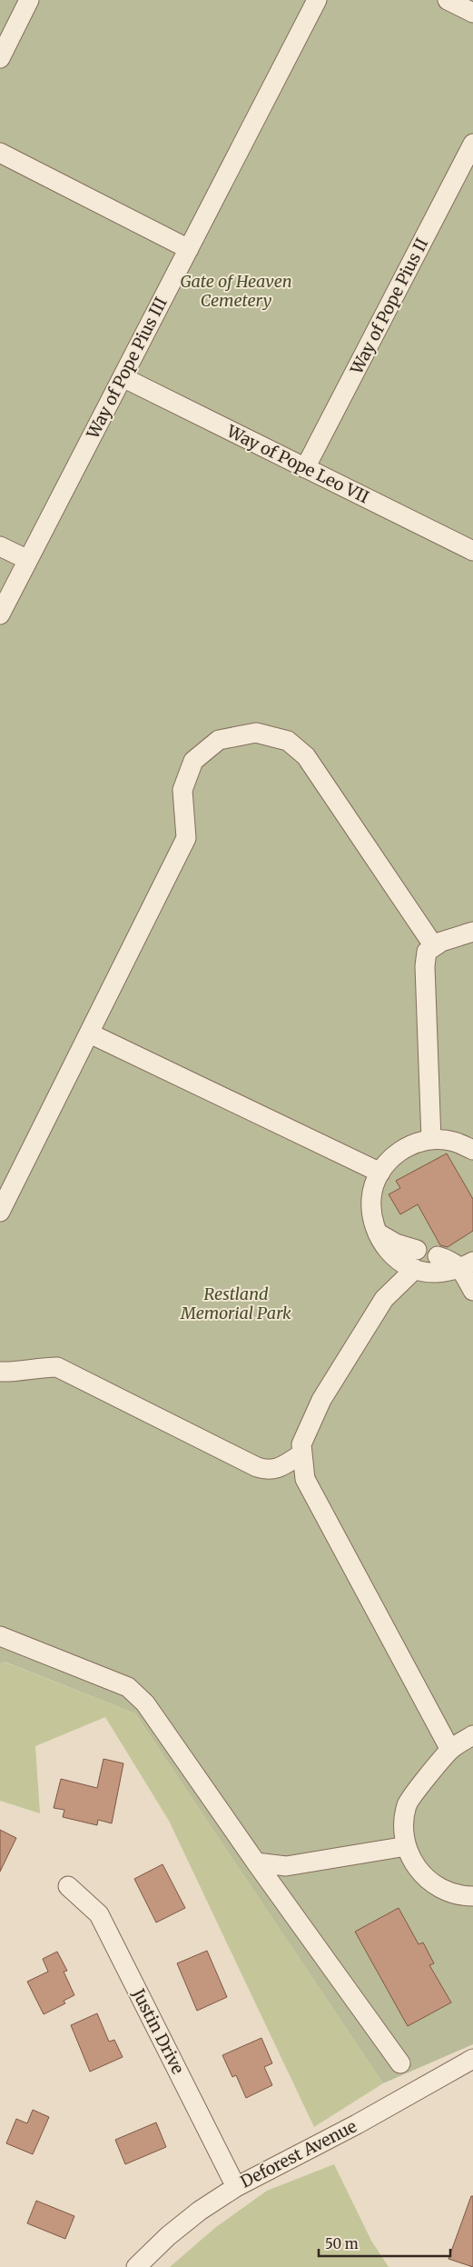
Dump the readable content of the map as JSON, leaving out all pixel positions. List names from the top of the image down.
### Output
{
  "streets": {
    "street": [
      "Way of Pope Pius II",
      "Way of Pope Pius III",
      "Way of Pope Leo VII",
      "Justin Drive",
      "Deforest Avenue"
    ]
  },
  "crossings": [
    ["Way of Pope Pius II", "Way of Pope Leo VII"],
    ["Way of Pope Pius III", "Way of Pope Leo VII"],
    ["Justin Drive", "Deforest Avenue"]
  ],
  "parks": ["Gate of Heaven Cemetery", "Restland Memorial Park"],
  "scale_bar": "50 m"
}
